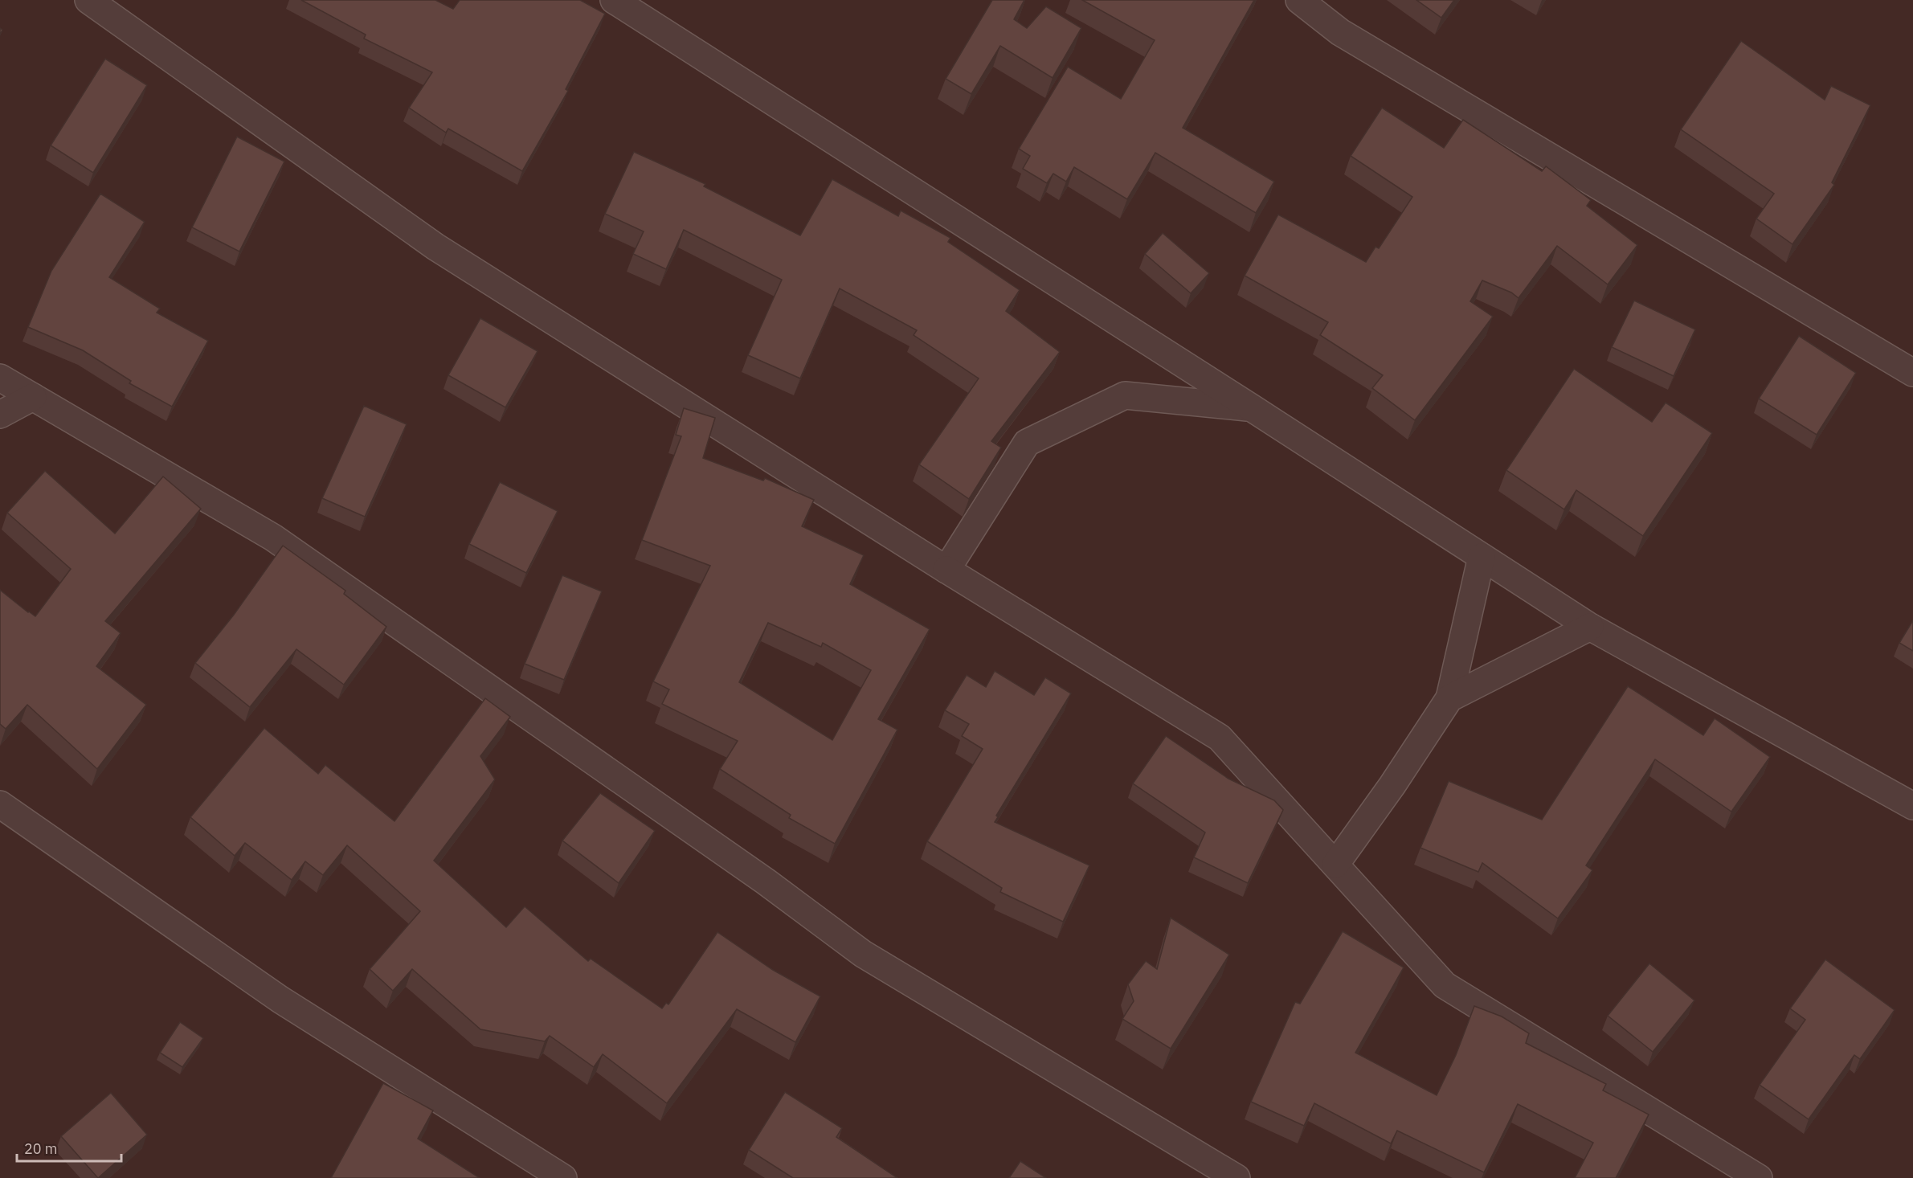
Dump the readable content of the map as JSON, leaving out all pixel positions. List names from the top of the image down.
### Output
{
  "scale_bar": "20 m"
}
